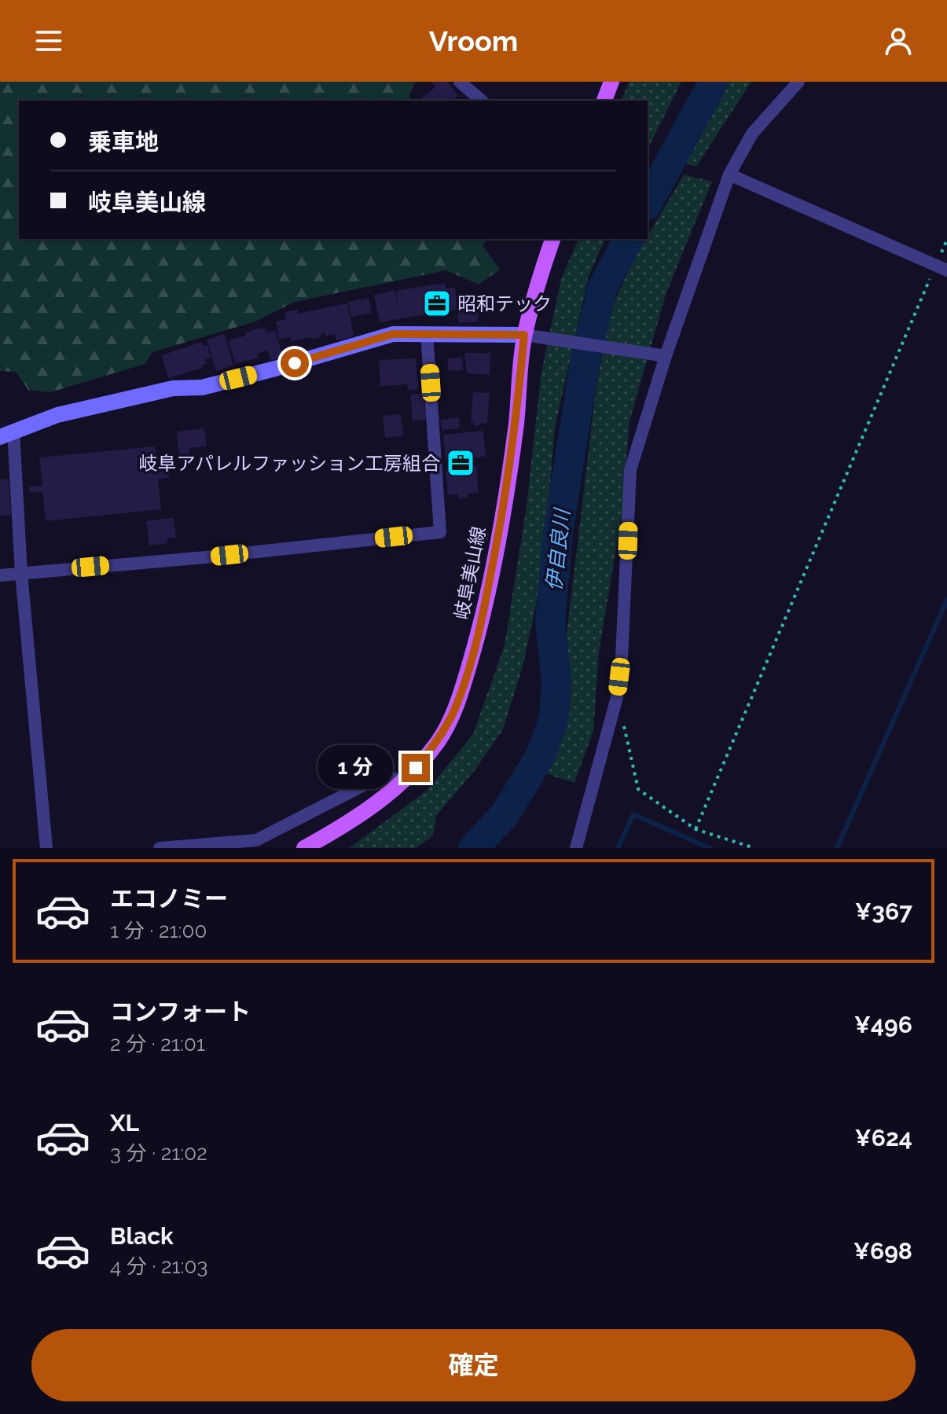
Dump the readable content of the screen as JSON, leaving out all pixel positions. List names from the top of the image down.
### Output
{
  "streets": {
    "main road": ["岐阜美山線"]
  },
  "water": ["伊自良川"],
  "places": {
    "office": ["昭和テック", "岐阜アパレルファッション工房組合"]
  },
  "page": {
    "header": "Vroom",
    "banner": ["乗車地", "岐阜美山線"],
    "bubble": "1 分",
    "list": [
      {
        "name": "エコノミー",
        "note": "1 分 · 21:00",
        "value": "¥367"
      },
      {
        "name": "コンフォート",
        "note": "2 分 · 21:01",
        "value": "¥496"
      },
      {
        "name": "XL",
        "note": "3 分 · 21:02",
        "value": "¥624"
      },
      {
        "name": "Black",
        "note": "4 分 · 21:03",
        "value": "¥698"
      }
    ],
    "buttons": "確定"
  }
}
